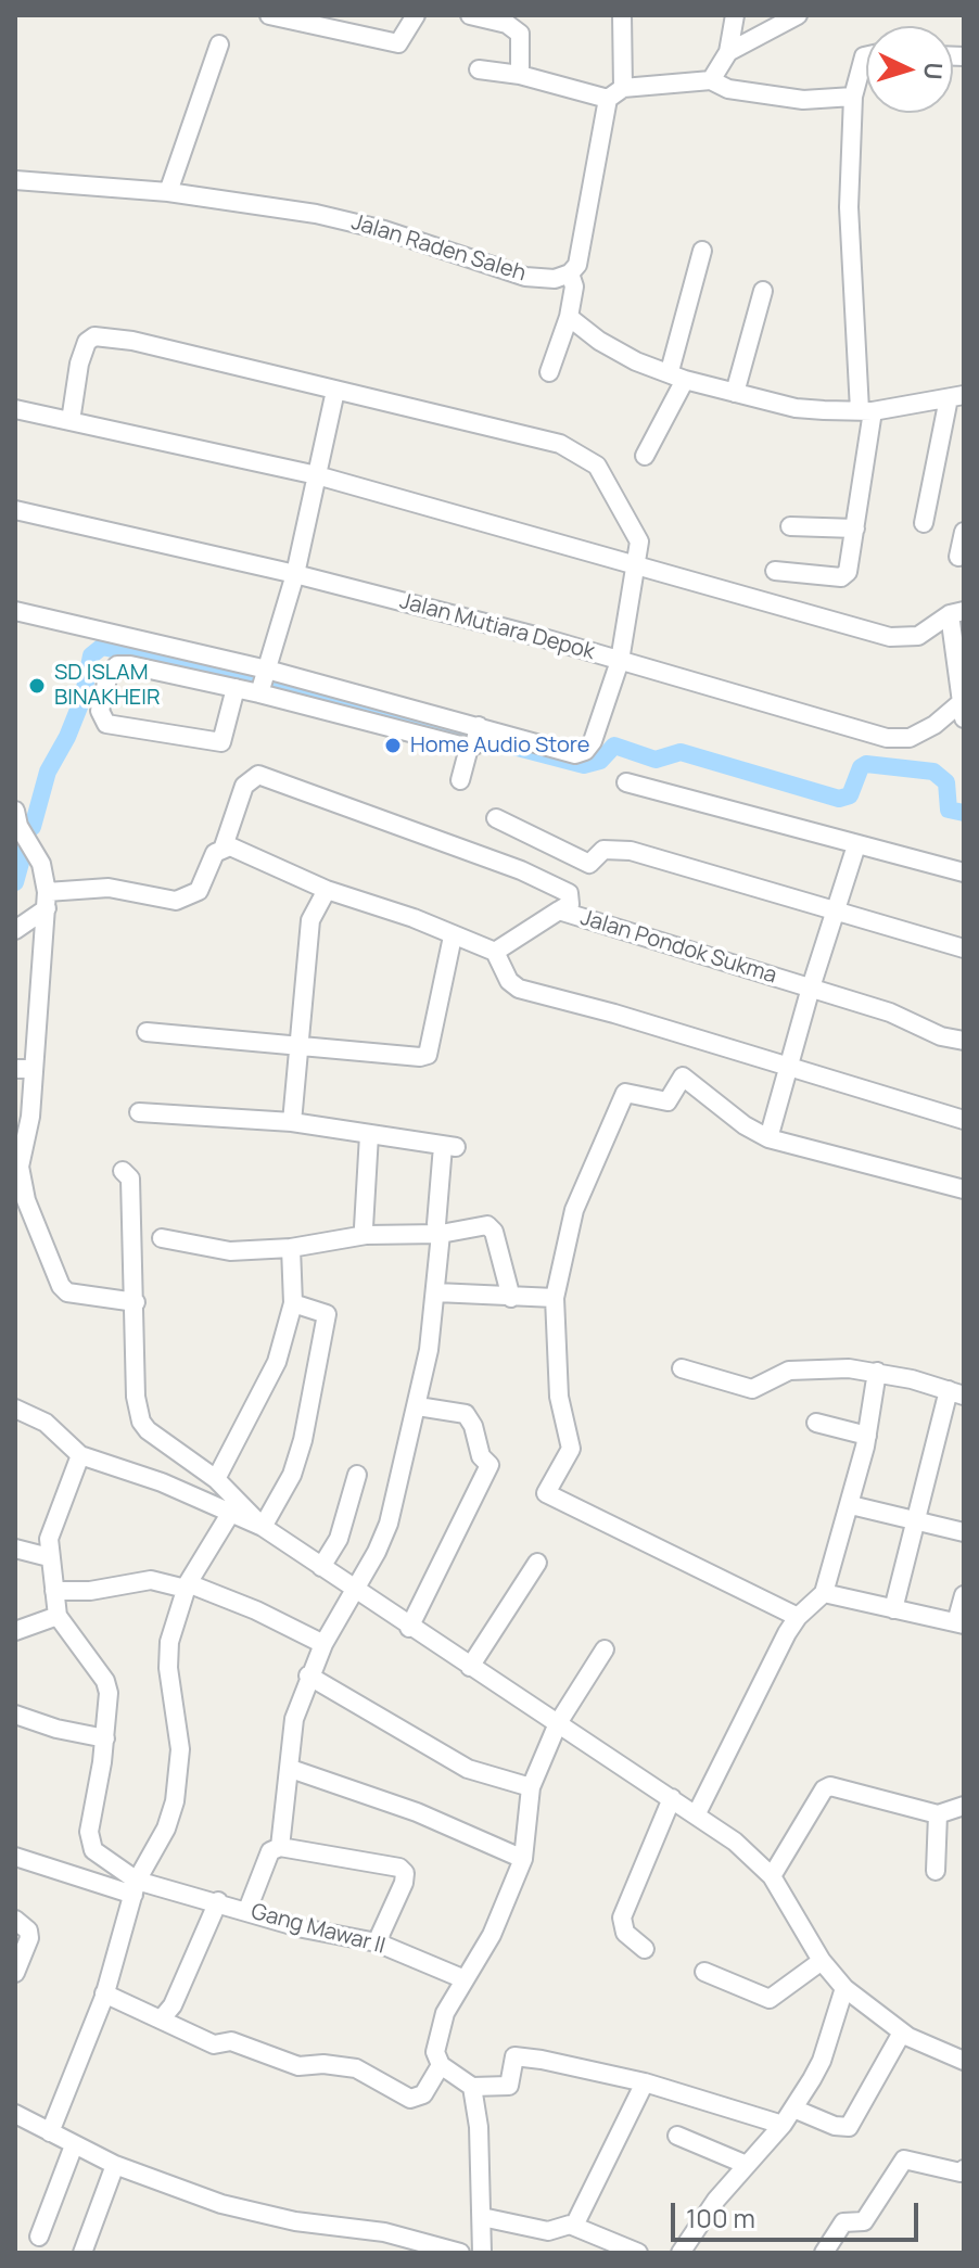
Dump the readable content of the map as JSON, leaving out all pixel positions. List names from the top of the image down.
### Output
{
  "streets": {
    "street": [
      "Jalan Raden Saleh",
      "Jalan Mutiara Depok",
      "Jalan Pondok Sukma",
      "Gang Mawar II"
    ]
  },
  "places": ["SD ISLAM BINAKHEIR", "Home Audio Store"],
  "scale_bar": "100 m",
  "north": "right"
}
